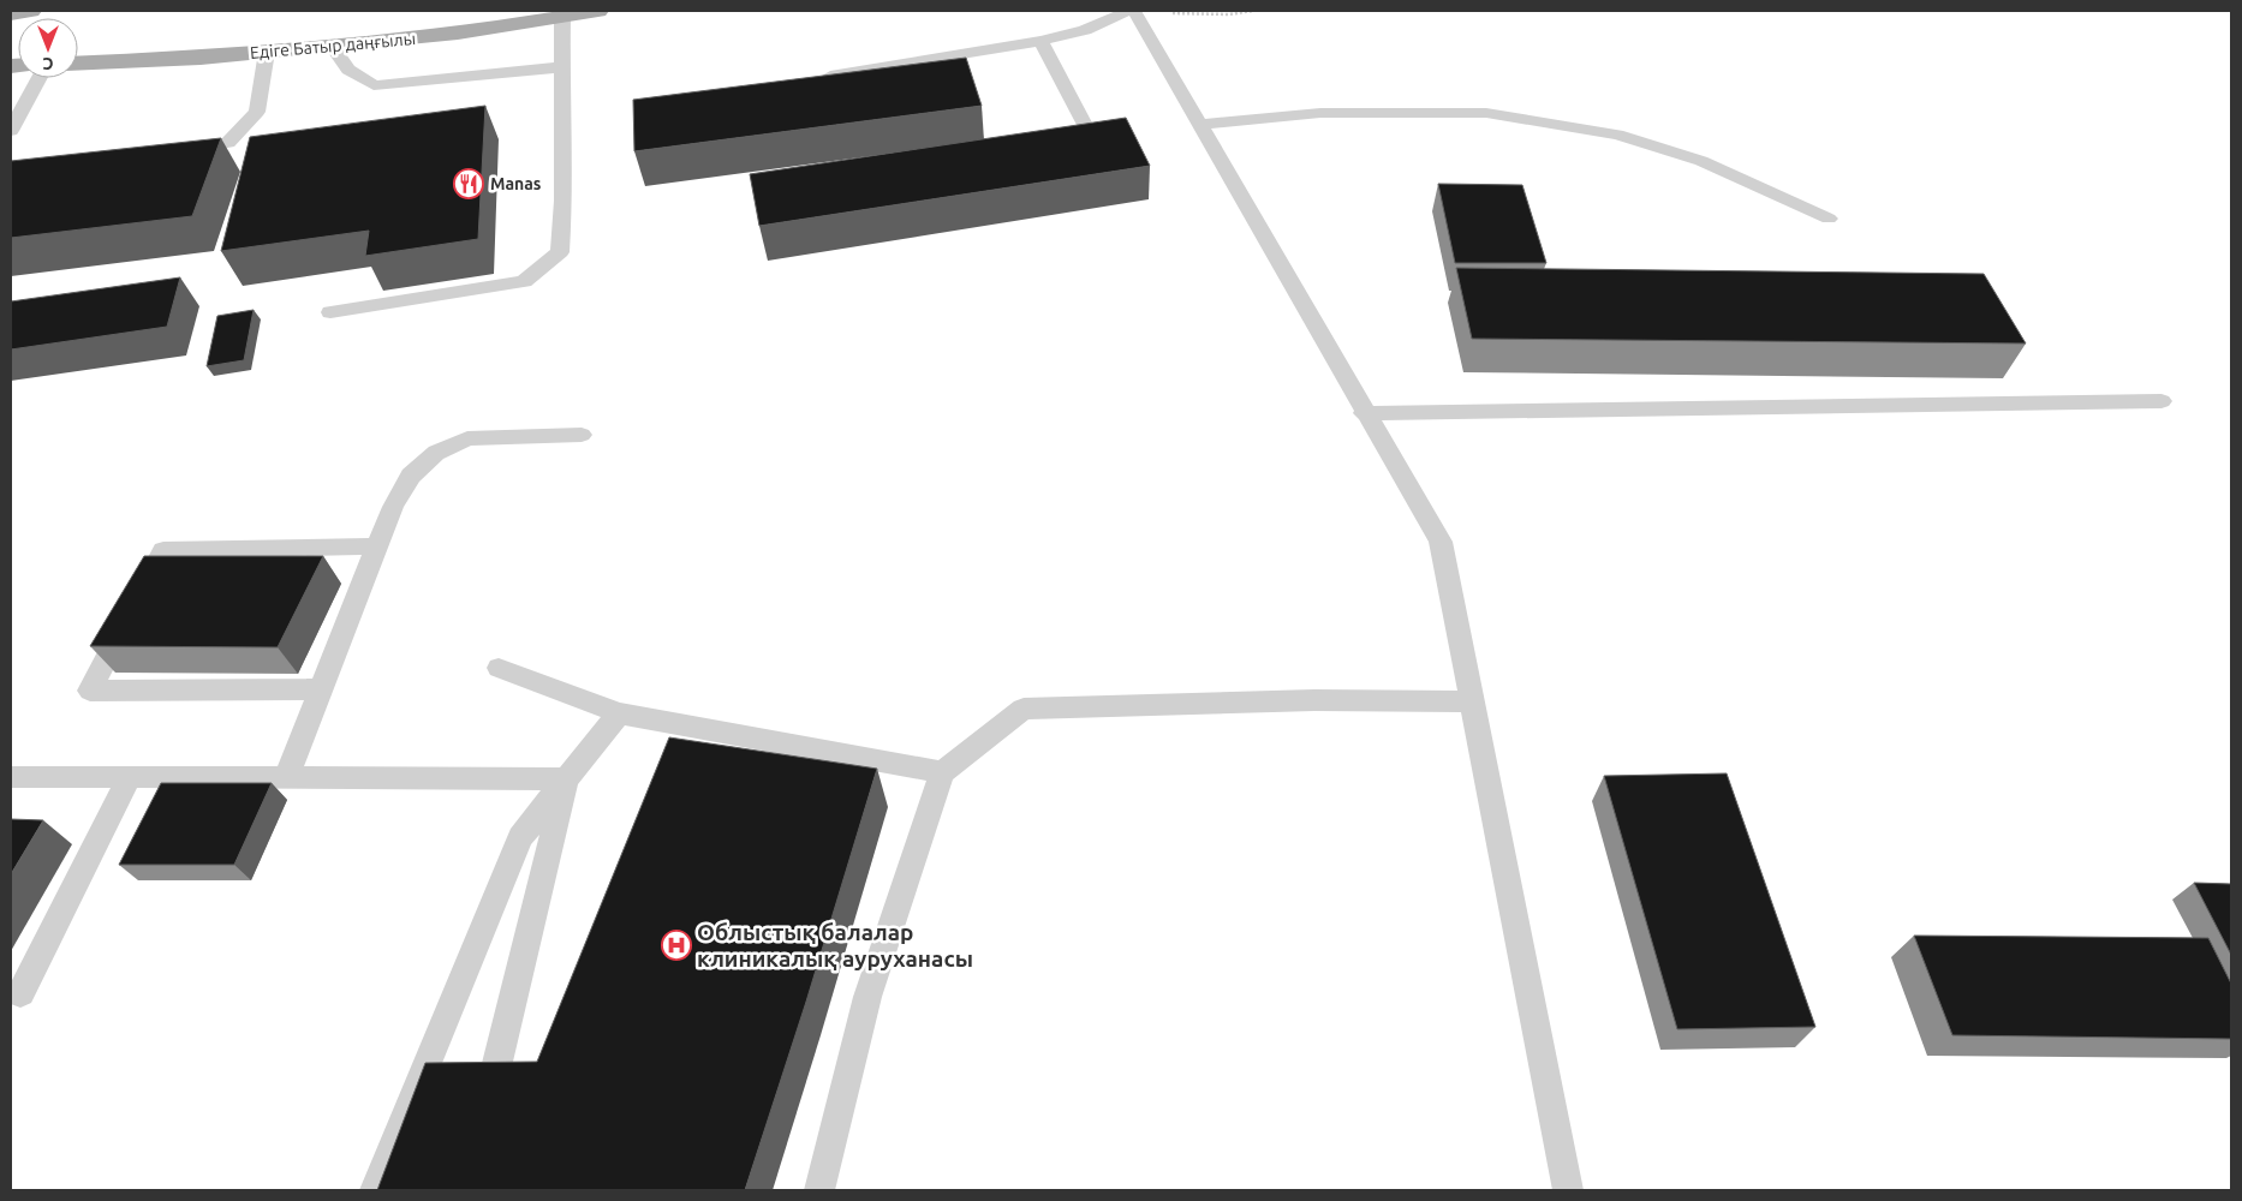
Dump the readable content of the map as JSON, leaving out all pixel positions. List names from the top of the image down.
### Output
{
  "streets": {
    "main road": ["Едіге Батыр даңғылы"]
  },
  "places": {
    "restaurant": ["Manas"],
    "hospital": ["Облыстық балалар клиникалық ауруханасы"]
  },
  "north": "bottom"
}
